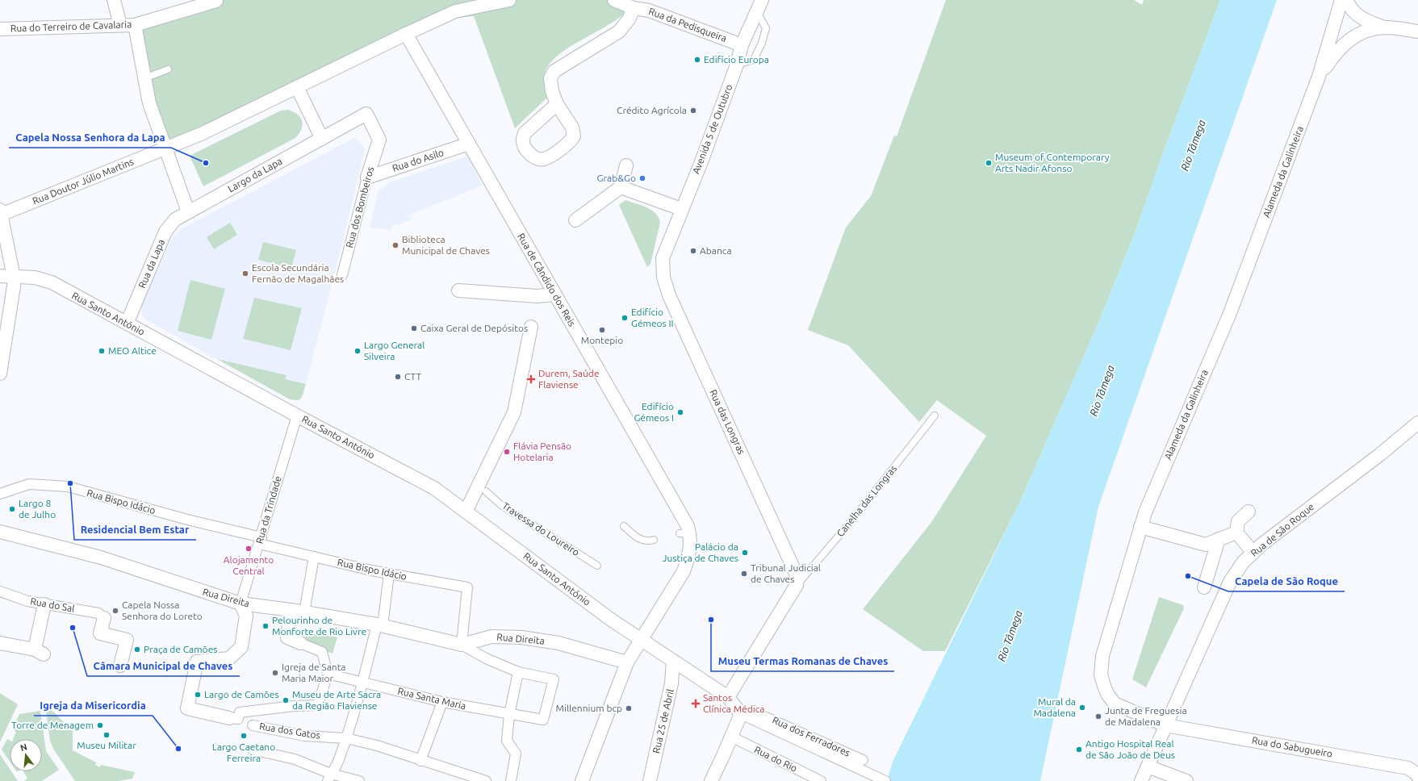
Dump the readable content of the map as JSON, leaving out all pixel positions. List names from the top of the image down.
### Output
{
  "streets": {
    "street": [
      "Rua da Pedisqueira",
      "Rua do Terreiro de Cavalaria",
      "Avenida 5 de Outubro",
      "Rua do Asilo",
      "Alameda da Galinheira",
      "Largo da Lapa",
      "Rua Doutor Júlio Martins",
      "Rua dos Bombeiros",
      "Rua da Lapa",
      "Rua de Cândido dos Reis",
      "Rua Santo António",
      "Rua das Longras",
      "Rua Bispo Idácio",
      "Rua da Trindade",
      "Rua de São Roque",
      "Rua Direita",
      "Rua do Sal",
      "Rua Santa Maria",
      "Rua 25 de Abril",
      "Rua dos Gatos",
      "Rua dos Ferradores",
      "Rua do Sabugueiro",
      "Rua do Rio"
    ],
    "lane": ["Canelha das Longras", "Travessa do Loureiro"]
  },
  "crossings": [
    ["Rua da Pedisqueira", "Avenida 5 de Outubro"],
    ["Avenida 5 de Outubro", "Rua das Longras"],
    ["Rua do Asilo", "Rua dos Bombeiros"],
    ["Rua do Asilo", "Rua de Cândido dos Reis"],
    ["Alameda da Galinheira", "Rua de São Roque"],
    ["Alameda da Galinheira", "Rua do Sabugueiro"],
    ["Largo da Lapa", "Rua dos Bombeiros"],
    ["Largo da Lapa", "Rua da Lapa"],
    ["Rua da Lapa", "Rua Santo António"],
    ["Rua de Cândido dos Reis", "Rua Santo António"],
    ["Rua Santo António", "Rua da Trindade"],
    ["Rua Santo António", "Rua 25 de Abril"],
    ["Rua Santo António", "Rua dos Ferradores"],
    ["Rua das Longras", "Canelha das Longras"],
    ["Rua Bispo Idácio", "Rua da Trindade"],
    ["Rua Bispo Idácio", "Rua Direita"],
    ["Rua da Trindade", "Rua Direita"],
    ["Rua de São Roque", "Rua do Sabugueiro"]
  ],
  "water": ["Rio Tâmega"],
  "places": {
    "other": [
      "Edifício Europa",
      "Crédito Agrícola",
      "Capela Nossa Senhora da Lapa",
      "Museum of Contemporary Arts Nadir Afonso",
      "Grab&Go",
      "Biblioteca Municipal de Chaves",
      "Abanca",
      "Escola Secundária Fernão de Magalhães",
      "Edifício Gémeos II",
      "Caixa Geral de Depósitos",
      "Montepio",
      "MEO Altice",
      "Largo General Silveira",
      "CTT",
      "Edifício Gémeos I",
      "Flávia Pensão Hotelaria",
      "Residencial Bem Estar",
      "Largo 8 de Julho",
      "Alojamento Central",
      "Palácio da Justiça de Chaves",
      "Tribunal Judicial de Chaves",
      "Capela de São Roque",
      "Capela Nossa Senhora do Loreto",
      "Museu Termas Romanas de Chaves",
      "Pelourinho de Monforte de Rio Livre",
      "Câmara Municipal de Chaves",
      "Praça de Camões",
      "Igreja de Santa Maria Maior",
      "Largo de Camões",
      "Museu de Arte Sacra da Região Flaviense",
      "Mural da Madalena",
      "Millennium bcp",
      "Junta de Freguesia de Madalena",
      "Torre de Menagem",
      "Museu Militar",
      "Largo Caetano Ferreira",
      "Igreja da Misericordia",
      "Antigo Hospital Real de São João de Deus"
    ],
    "health": ["Durem, Saúde Flaviense", "Santos Clínica Médica"]
  },
  "north": "top"
}
